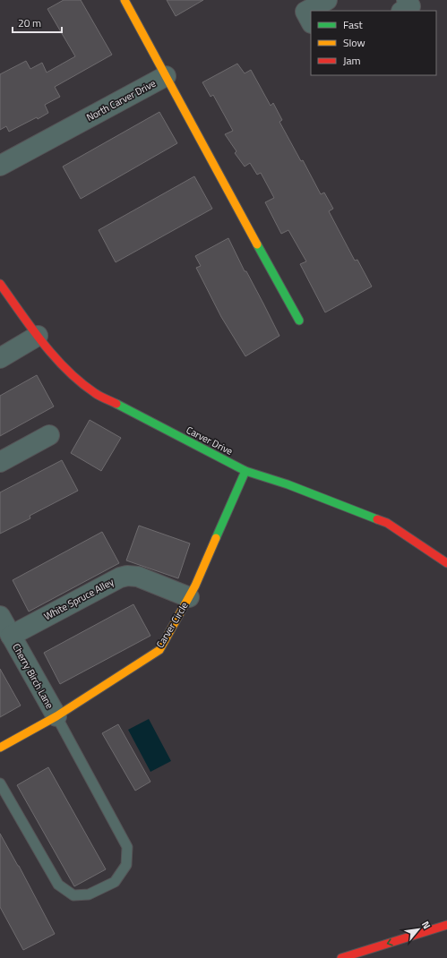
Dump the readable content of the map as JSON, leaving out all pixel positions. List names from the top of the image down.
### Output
{
  "streets": {
    "main road": ["North Carver Drive", "Carver Drive", "Carver Circle"],
    "street": ["White Spruce Alley", "Cherry Birch Lane"]
  },
  "crossings": [
    ["Carver Drive", "Carver Circle"],
    ["White Spruce Alley", "Carver Circle"],
    ["White Spruce Alley", "Cherry Birch Lane"],
    ["Carver Circle", "Cherry Birch Lane"]
  ],
  "legend": ["Fast", "Slow", "Jam"],
  "scale_bar": "20 m",
  "north": "top right"
}
